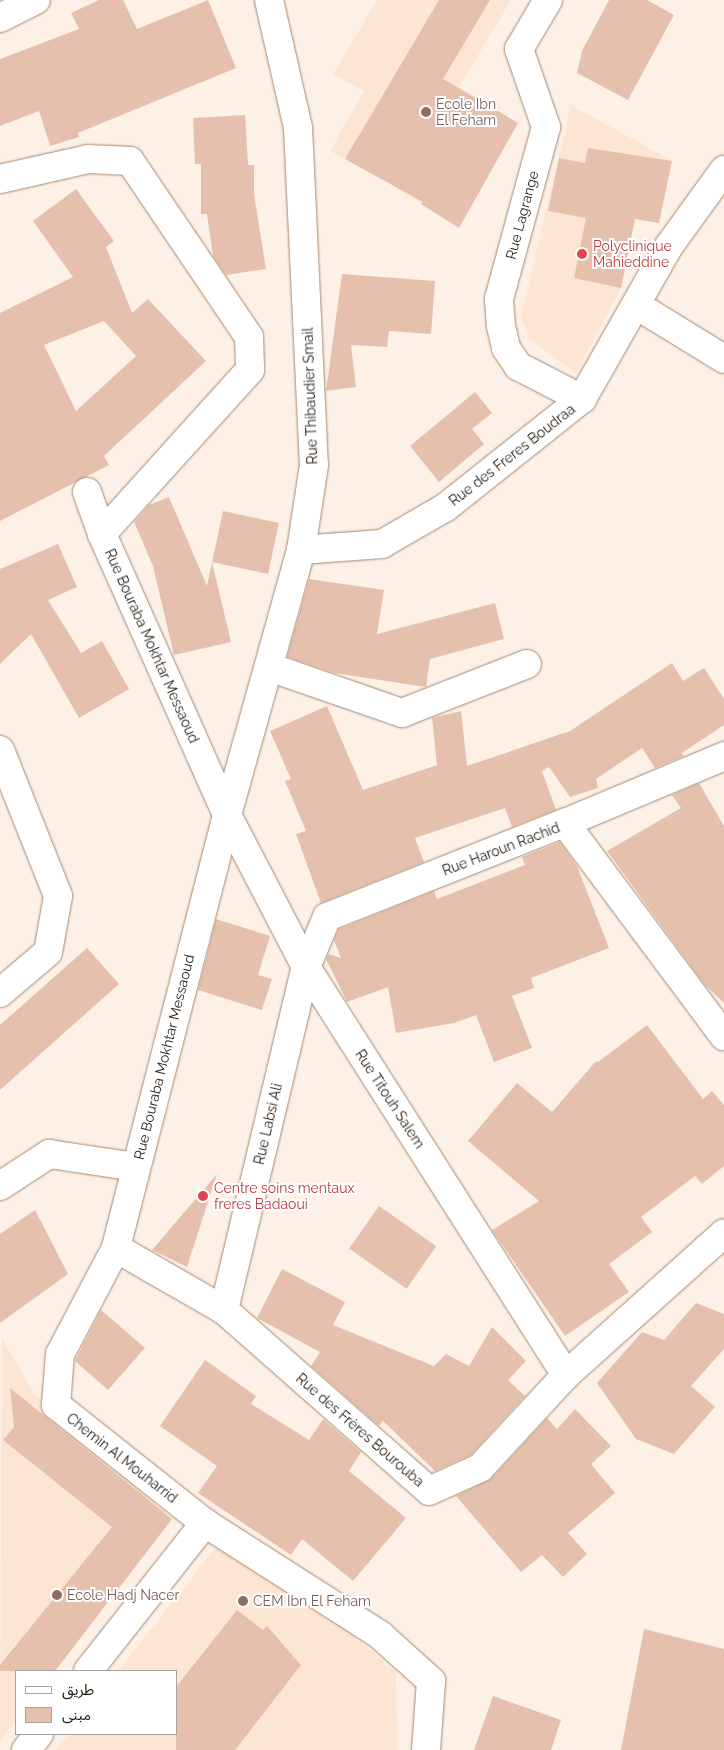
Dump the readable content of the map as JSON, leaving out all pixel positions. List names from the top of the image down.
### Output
{
  "streets": {
    "street": [
      "Rue Lagrange",
      "Rue Thibaudier Smail",
      "Rue des Freres Boudraa",
      "Rue Bouraba Mokhtar Messaoud",
      "Rue Haroun Rachid",
      "Rue Titouh Salem",
      "Rue Labsi Ali",
      "Rue des Frères Bourouba",
      "Chemin Al Mouharrid"
    ]
  },
  "crossings": [
    ["Rue Lagrange", "Rue des Freres Boudraa"],
    ["Rue Thibaudier Smail", "Rue des Freres Boudraa"],
    ["Rue Thibaudier Smail", "Rue Bouraba Mokhtar Messaoud"],
    ["Rue Thibaudier Smail", "Rue Titouh Salem"],
    ["Rue Bouraba Mokhtar Messaoud", "Rue Titouh Salem"],
    ["Rue Bouraba Mokhtar Messaoud", "Rue des Frères Bourouba"],
    ["Rue Bouraba Mokhtar Messaoud", "Chemin Al Mouharrid"],
    ["Rue Haroun Rachid", "Rue Titouh Salem"],
    ["Rue Haroun Rachid", "Rue Labsi Ali"],
    ["Rue Titouh Salem", "Rue Labsi Ali"],
    ["Rue Titouh Salem", "Rue des Frères Bourouba"],
    ["Rue Labsi Ali", "Rue des Frères Bourouba"],
    ["Rue des Frères Bourouba", "Chemin Al Mouharrid"]
  ],
  "places": [
    "Ecole Ibn El Feham",
    "Polyclinique Mahieddine",
    "Centre soins mentaux freres Badaoui",
    "Ecole Hadj Nacer",
    "CEM Ibn El Feham"
  ],
  "legend": ["طريق", "مبنى"]
}
